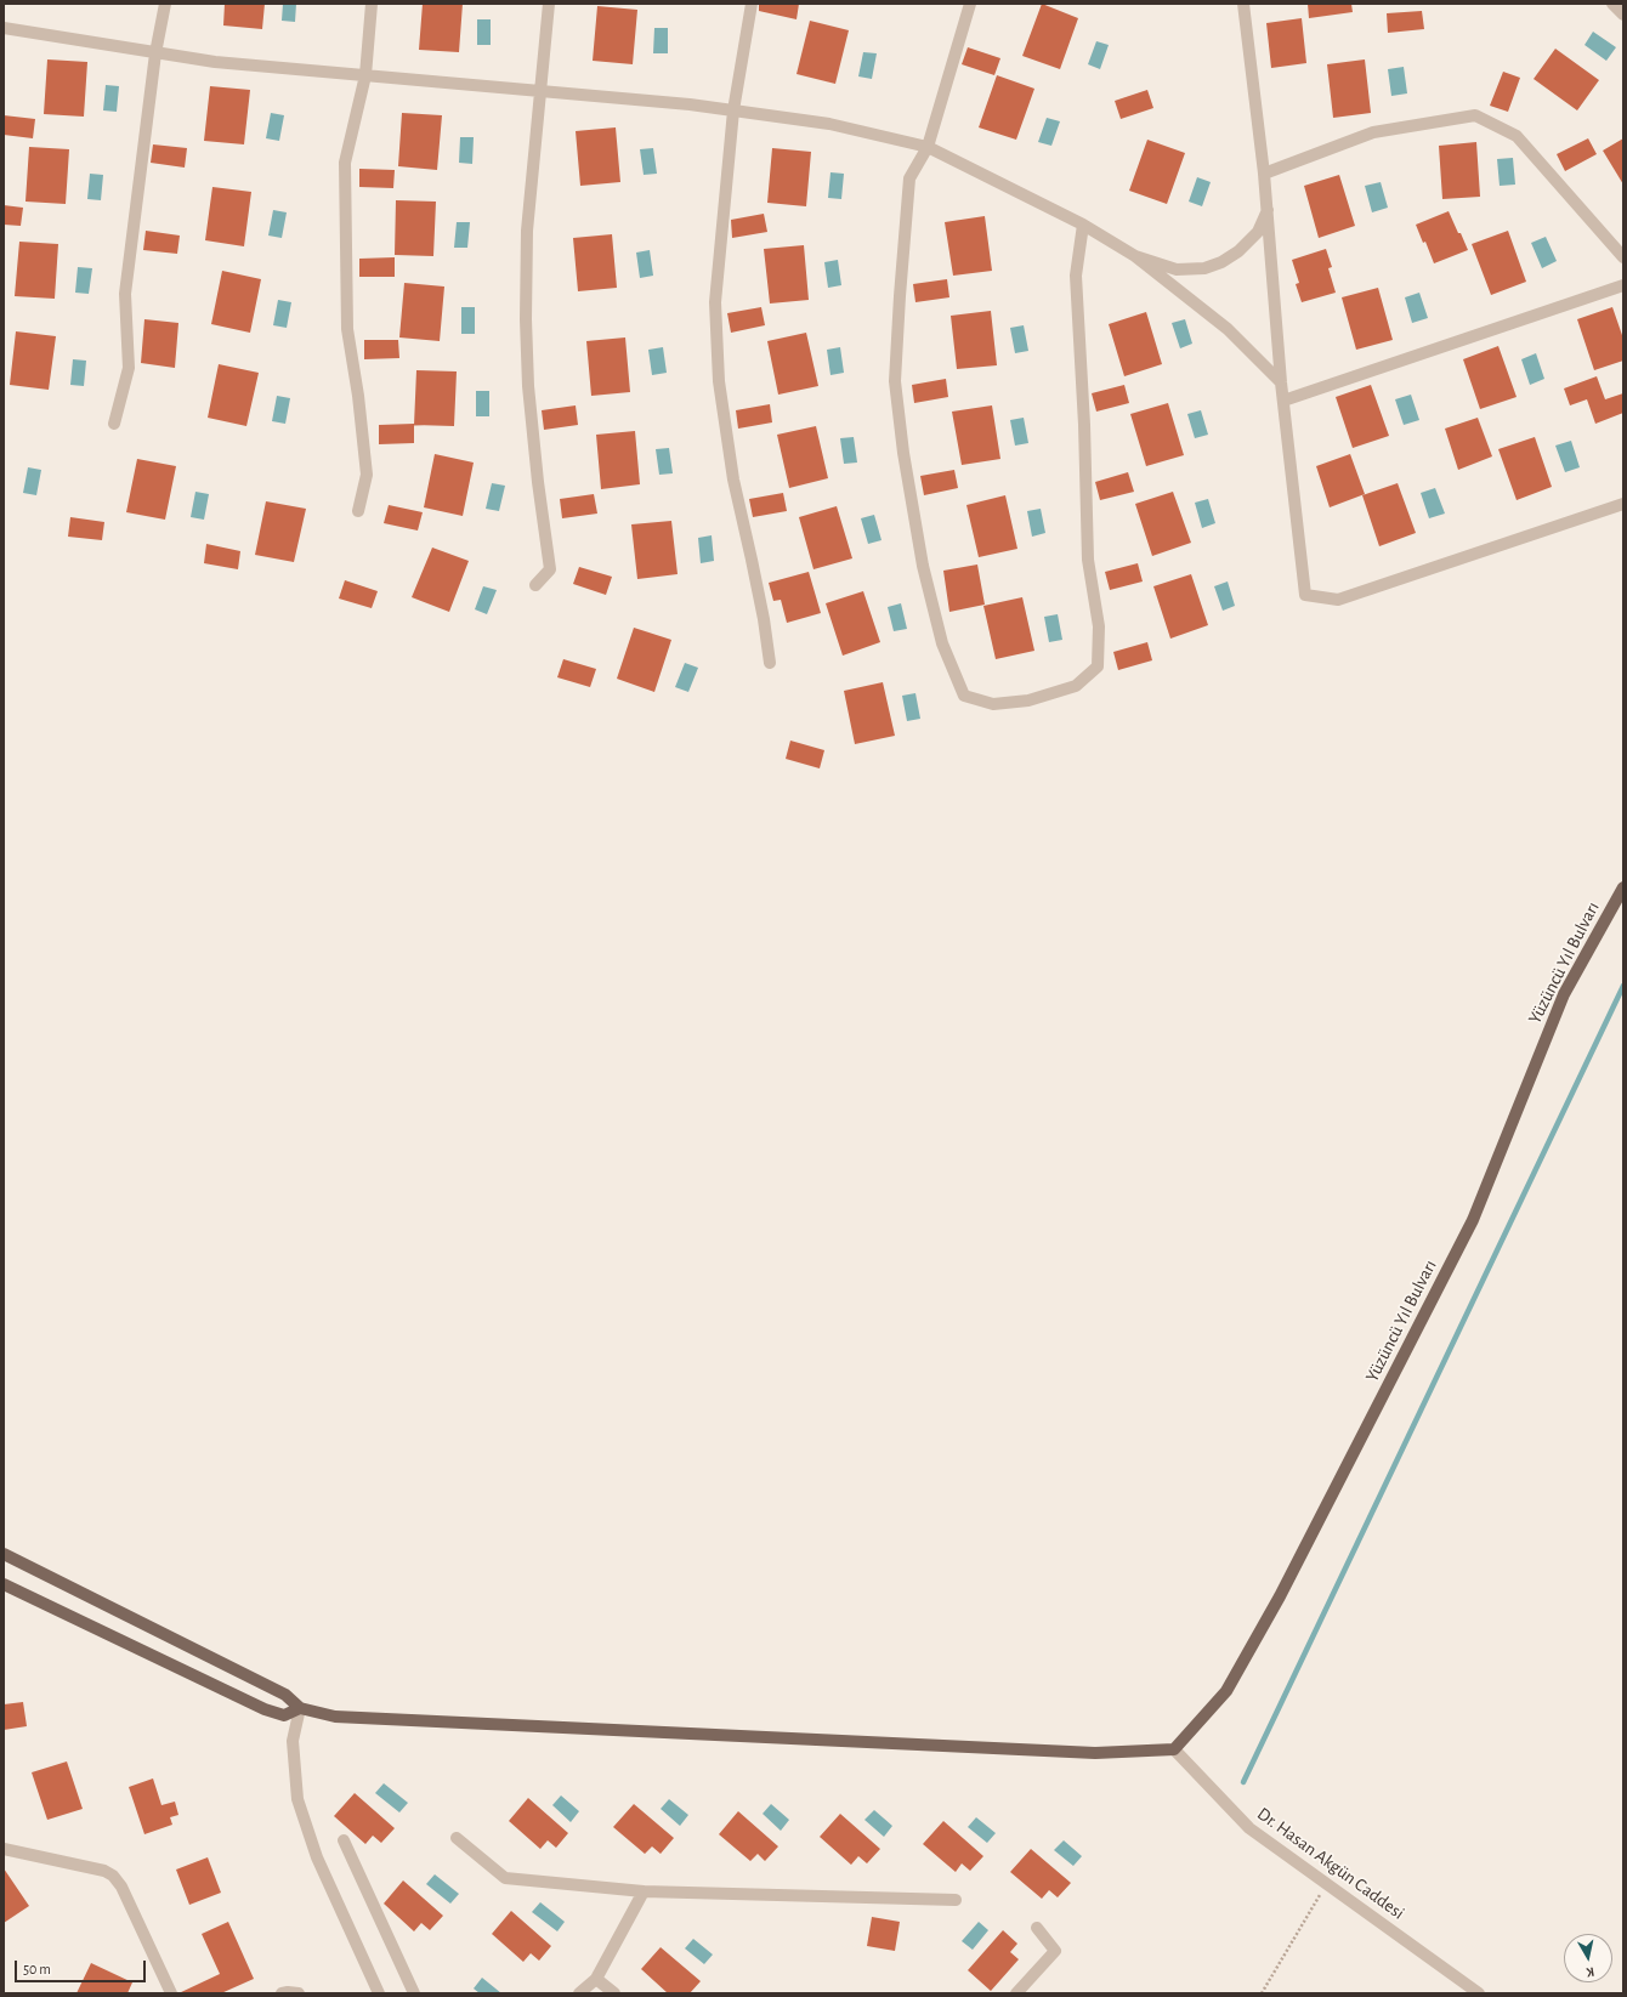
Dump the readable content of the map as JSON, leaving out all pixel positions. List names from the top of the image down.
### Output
{
  "streets": {
    "main road": ["Yüzüncü Yıl Bulvarı"],
    "street": ["Dr. Hasan Akgün Caddesi"]
  },
  "crossings": [
    ["Yüzüncü Yıl Bulvarı", "Dr. Hasan Akgün Caddesi"]
  ],
  "scale_bar": "50 m",
  "north": "bottom"
}
